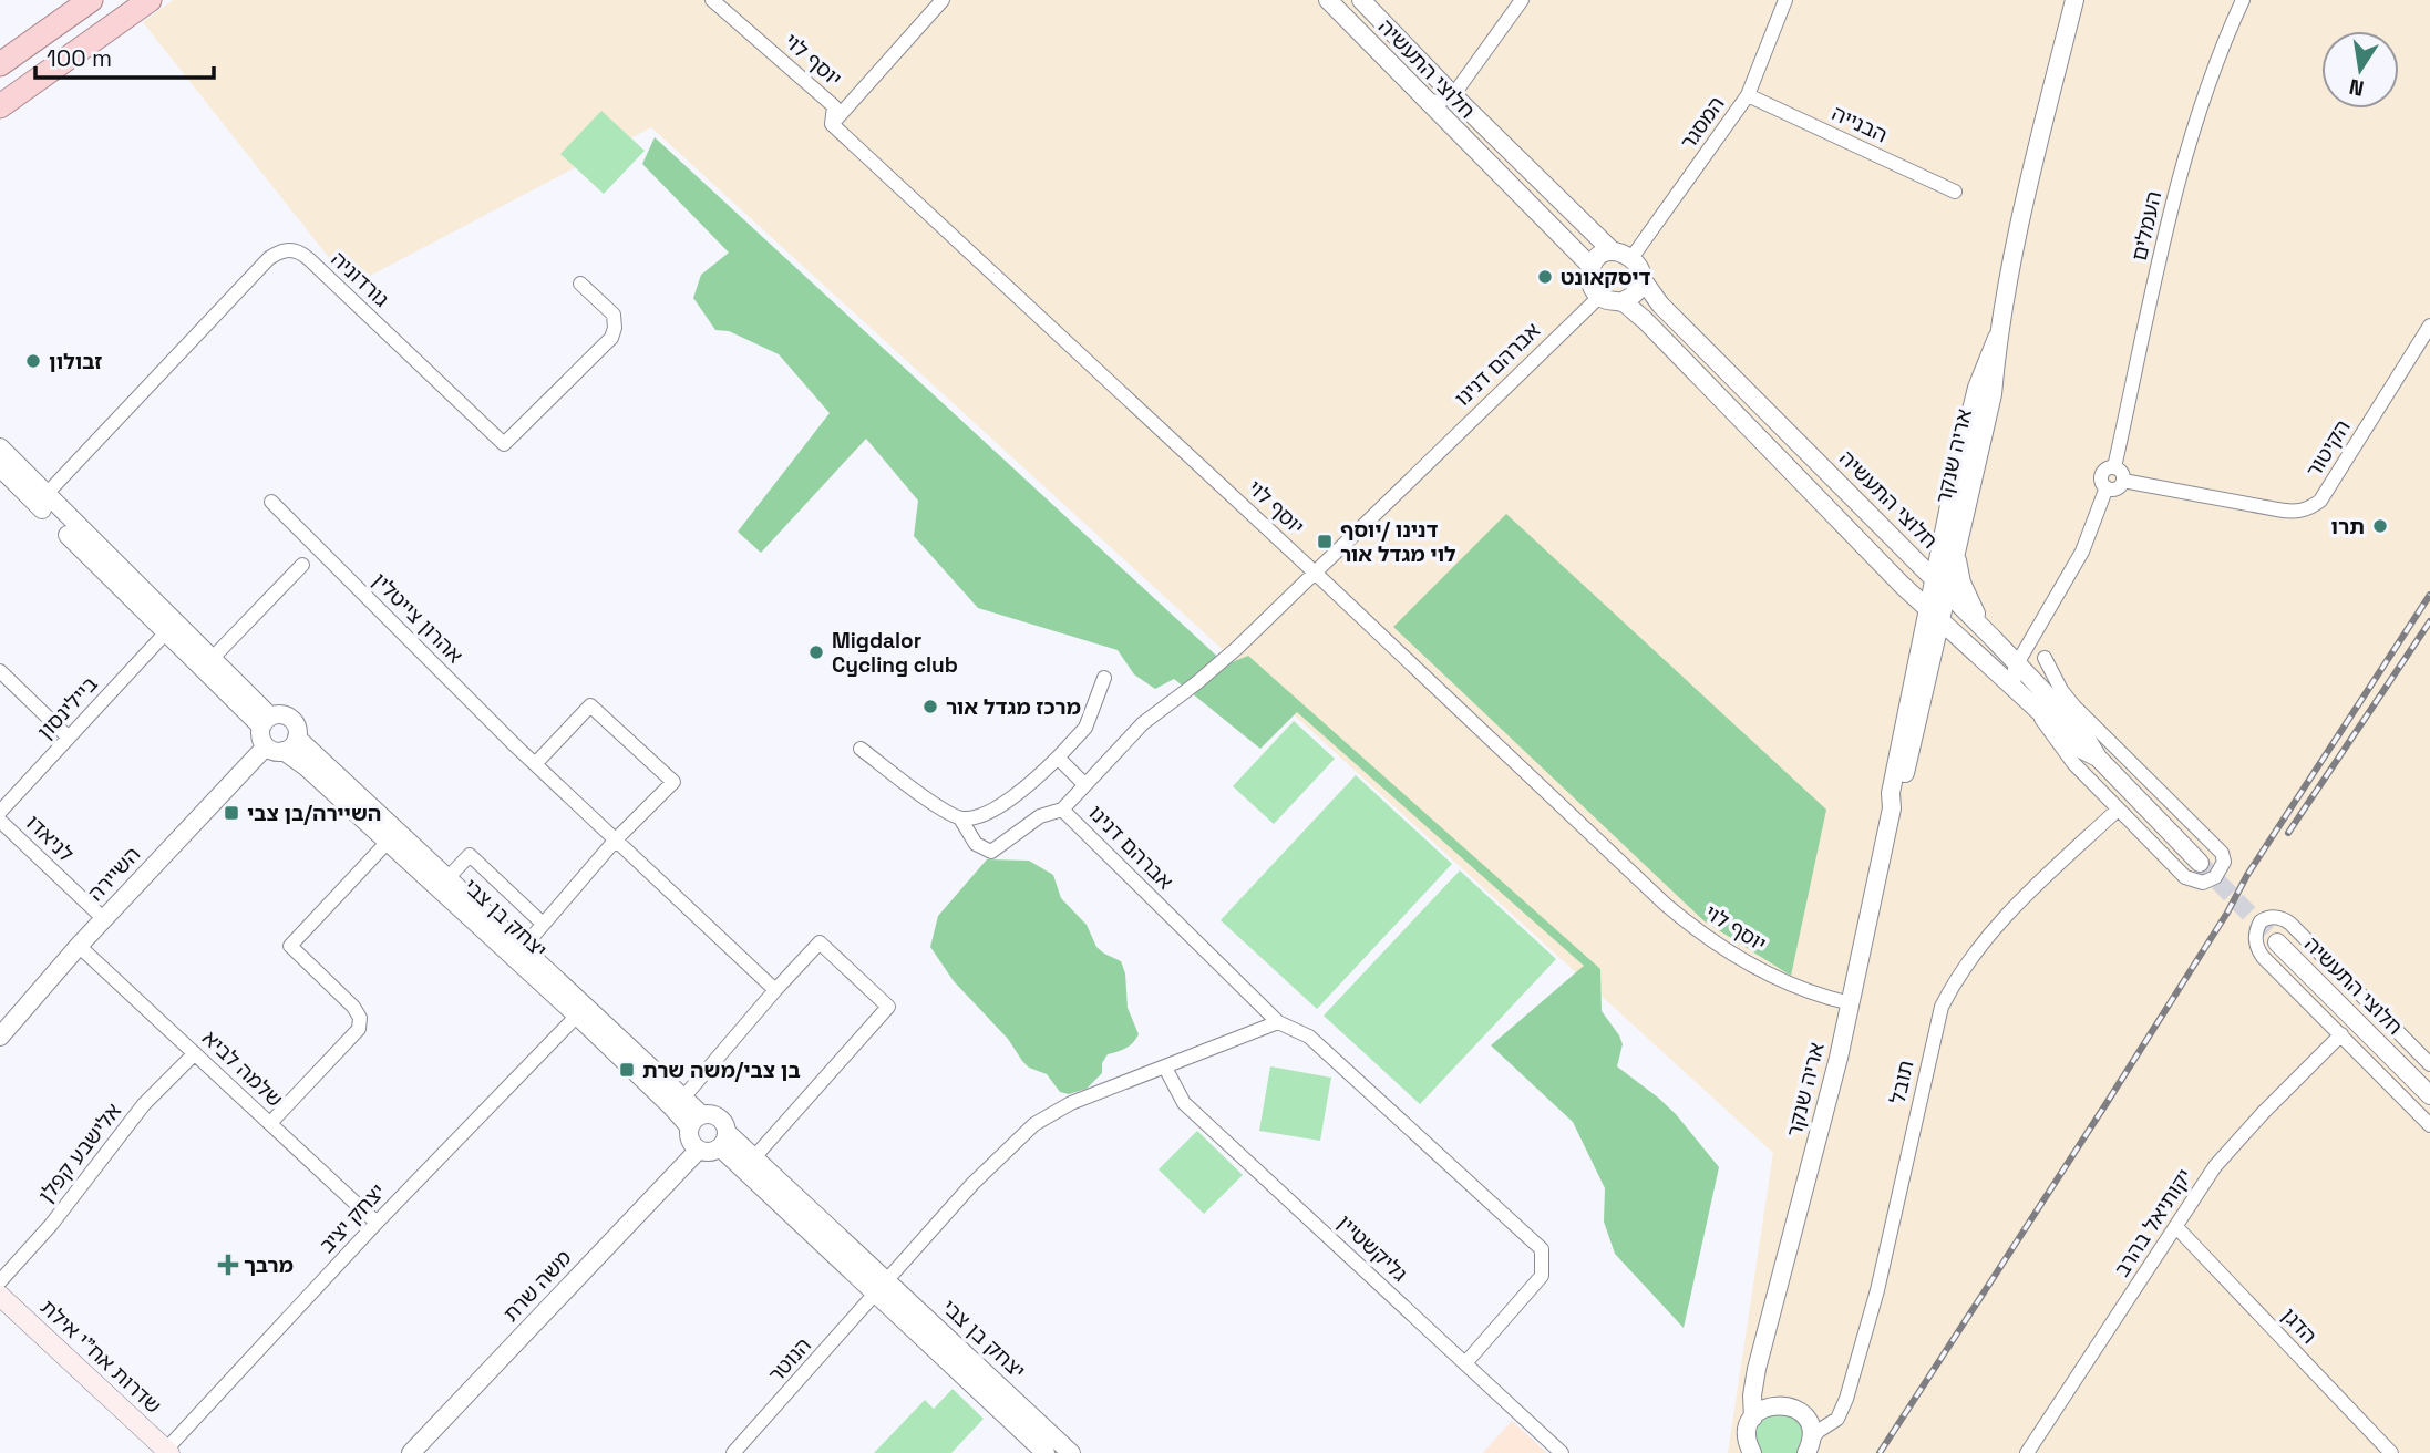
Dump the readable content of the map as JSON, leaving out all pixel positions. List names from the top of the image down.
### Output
{
  "streets": {
    "main road": ["שדרות אח\"י אילת"],
    "street": [
      "יוסף לוי",
      "חלוצי התעשיה",
      "המסגר",
      "הבנייה",
      "העמלים",
      "גורדוניה",
      "אברהם דנינו",
      "הקיטור",
      "אריה שנקר",
      "אהרון צייטלין",
      "ביילינסון",
      "לניאדו",
      "השיירה",
      "יצחק בן צבי",
      "שלמה לביא",
      "תובל",
      "אלישבע קפלן",
      "יצחק יציב",
      "יקותיאל בהרב",
      "גליקשטיין",
      "משה שרת",
      "הדגן",
      "הנוטר"
    ]
  },
  "crossings": [
    ["יוסף לוי", "אברהם דנינו"],
    ["יוסף לוי", "אריה שנקר"],
    ["חלוצי התעשיה", "המסגר"],
    ["חלוצי התעשיה", "אברהם דנינו"],
    ["חלוצי התעשיה", "אריה שנקר"],
    ["המסגר", "הבנייה"],
    ["המסגר", "אברהם דנינו"],
    ["העמלים", "הקיטור"],
    ["אברהם דנינו", "גליקשטיין"],
    ["לניאדו", "השיירה"],
    ["השיירה", "יצחק בן צבי"],
    ["השיירה", "שלמה לביא"],
    ["יצחק בן צבי", "יצחק יציב"],
    ["יצחק בן צבי", "משה שרת"],
    ["יצחק בן צבי", "הנוטר"],
    ["שלמה לביא", "אלישבע קפלן"],
    ["שלמה לביא", "יצחק יציב"],
    ["יצחק יציב", "שדרות אח\"י אילת"],
    ["יקותיאל בהרב", "הדגן"]
  ],
  "places": {
    "other": [
      "דיסקאונט",
      "זבולון",
      "תרו",
      "Migdalor Cycling club",
      "מרכז מגדל אור"
    ],
    "transit": ["דנינו /יוסף לוי מגדל אור", "השיירה/בן צבי", "בן צבי/משה שרת"],
    "health": ["מרבך"]
  },
  "scale_bar": "100 m",
  "north": "bottom"
}
